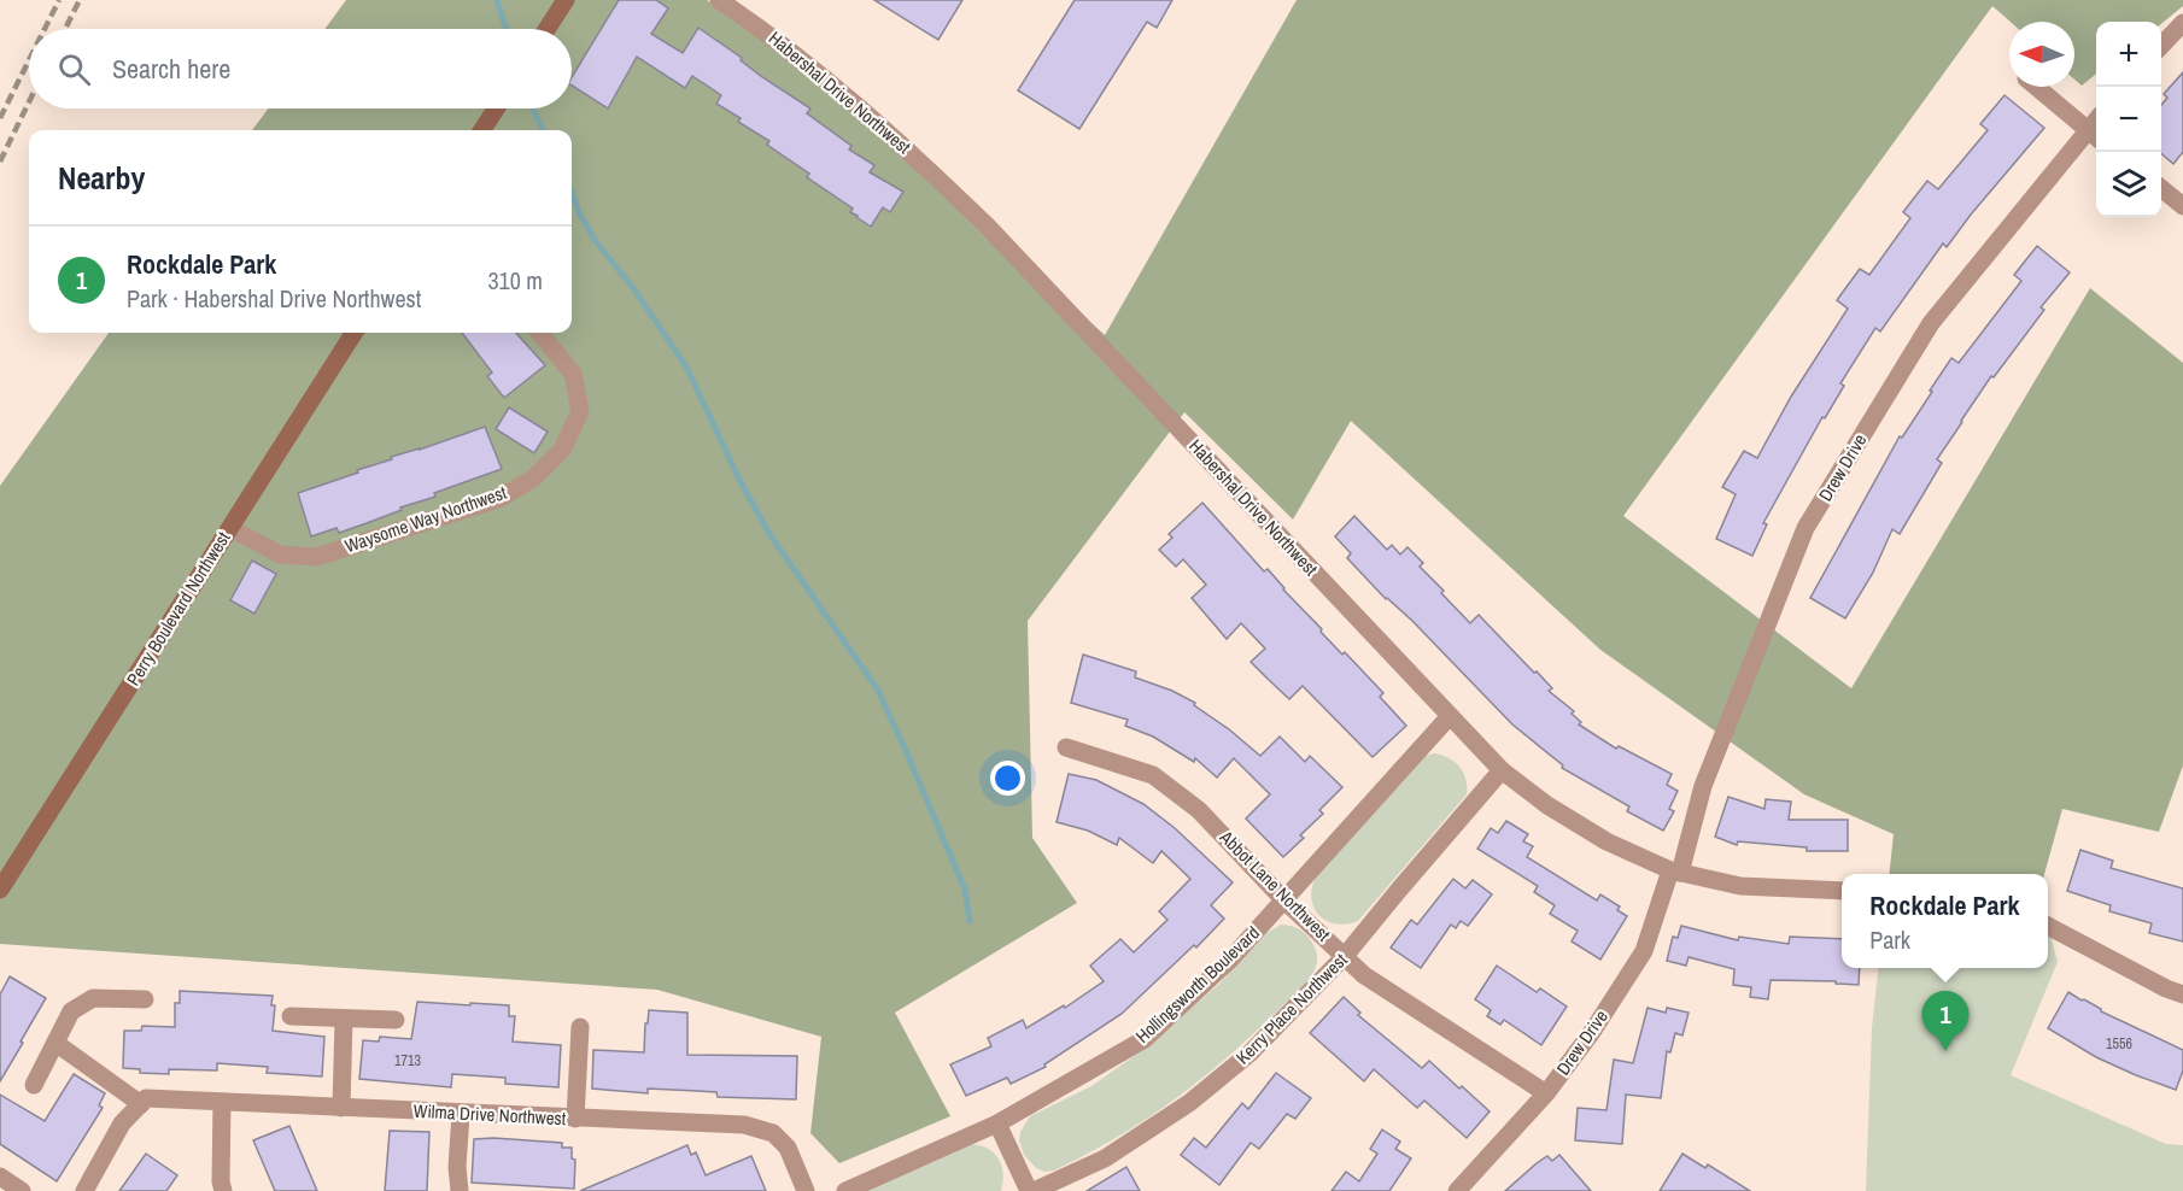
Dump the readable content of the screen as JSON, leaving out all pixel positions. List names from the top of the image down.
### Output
{
  "streets": {
    "street": [
      "Habershal Drive Northwest",
      "Drew Drive",
      "Waysome Way Northwest",
      "Perry Boulevard Northwest",
      "Abbot Lane Northwest",
      "Hollingsworth Boulevard",
      "Kerry Place Northwest",
      "Wilma Drive Northwest"
    ]
  },
  "crossings": [
    ["Habershal Drive Northwest", "Drew Drive"],
    ["Habershal Drive Northwest", "Hollingsworth Boulevard"],
    ["Habershal Drive Northwest", "Kerry Place Northwest"],
    ["Drew Drive", "Abbot Lane Northwest"],
    ["Waysome Way Northwest", "Perry Boulevard Northwest"],
    ["Abbot Lane Northwest", "Hollingsworth Boulevard"],
    ["Abbot Lane Northwest", "Kerry Place Northwest"]
  ],
  "house_numbers": ["1556", "1713"],
  "north": "left",
  "page": {
    "map_buttons": ["+", "−"],
    "search": "Search here",
    "heading": "Nearby",
    "list": [
      {
        "mark": "1",
        "name": "Rockdale Park",
        "note": "Park · Habershal Drive Northwest",
        "value": "310 m"
      }
    ],
    "popup": ["Rockdale Park", "Park"],
    "pins": "1"
  }
}
